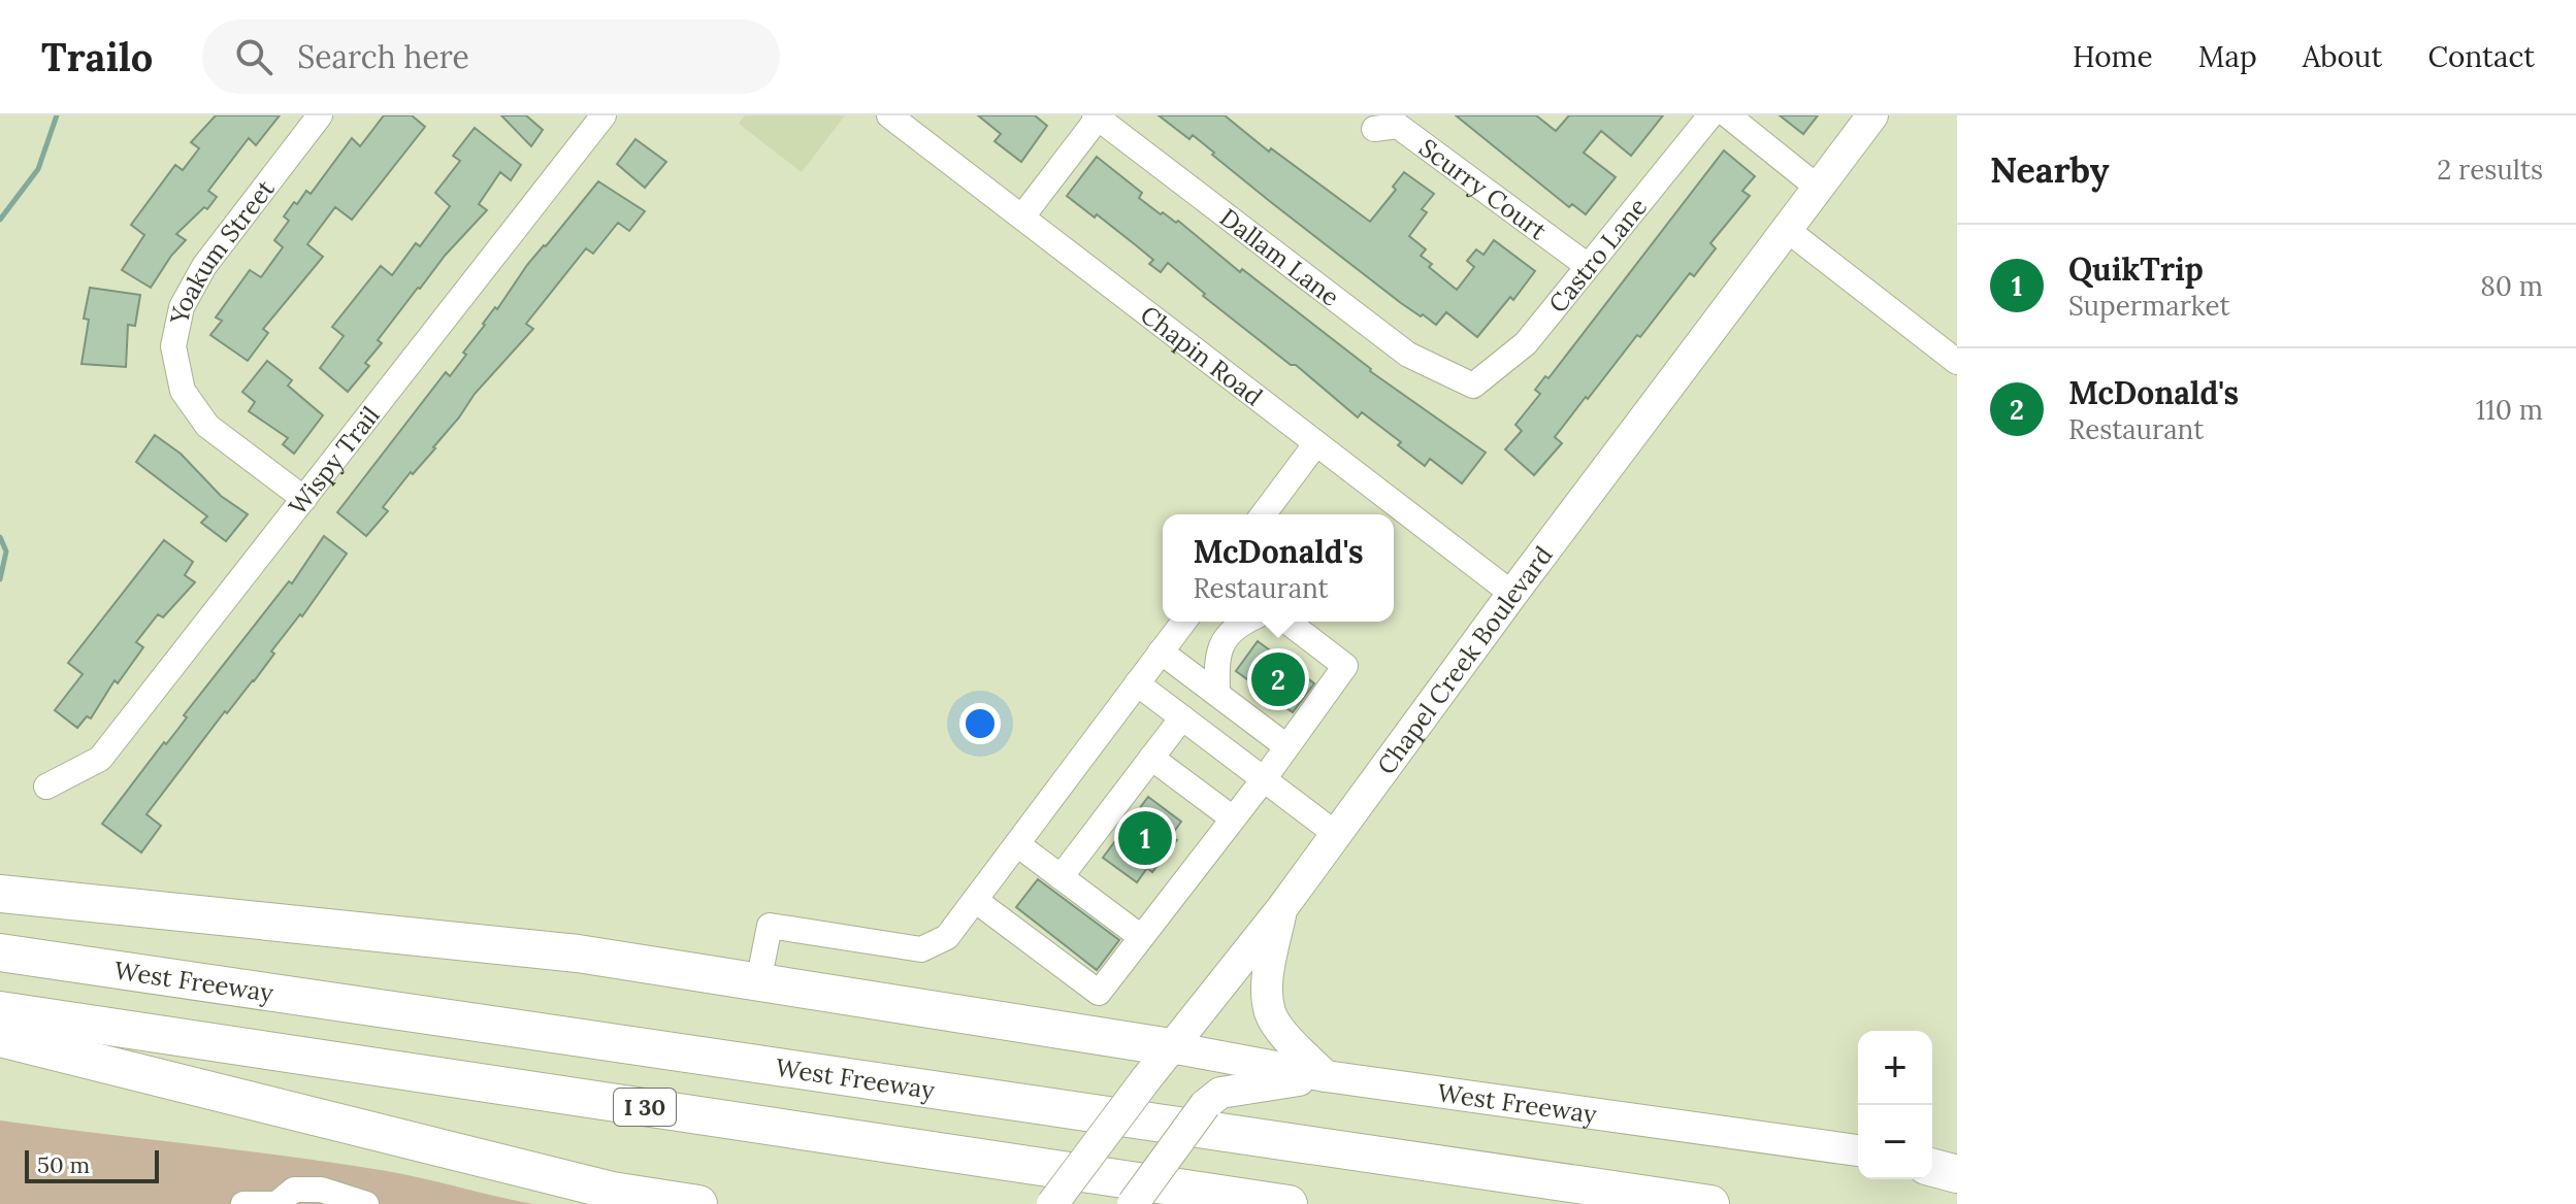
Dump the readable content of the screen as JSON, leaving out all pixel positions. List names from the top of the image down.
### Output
{
  "streets": {
    "highway": ["West Freeway", "I 30"],
    "main road": ["Chapel Creek Boulevard"],
    "street": [
      "Scurry Court",
      "Yoakum Street",
      "Castro Lane",
      "Dallam Lane",
      "Chapin Road",
      "Wispy Trail"
    ]
  },
  "crossings": [
    ["Scurry Court", "Castro Lane"],
    ["Yoakum Street", "Wispy Trail"],
    ["Castro Lane", "Dallam Lane"],
    ["Chapin Road", "Chapel Creek Boulevard"],
    ["Chapel Creek Boulevard", "West Freeway"]
  ],
  "scale_bar": "50 m",
  "page": {
    "header": "Trailo",
    "search": "Search here",
    "nav": [
      "Home",
      "Map",
      "About",
      "Contact"
    ],
    "heading": ["Nearby", "2 results"],
    "list": [
      {
        "mark": "1",
        "name": "QuikTrip",
        "note": "Supermarket",
        "value": "80 m"
      },
      {
        "mark": "2",
        "name": "McDonald's",
        "note": "Restaurant",
        "value": "110 m"
      }
    ],
    "popup": ["McDonald's", "Restaurant"],
    "pins": ["2", "1"],
    "map_buttons": ["+", "−"],
    "scale": "50 m"
  }
}
